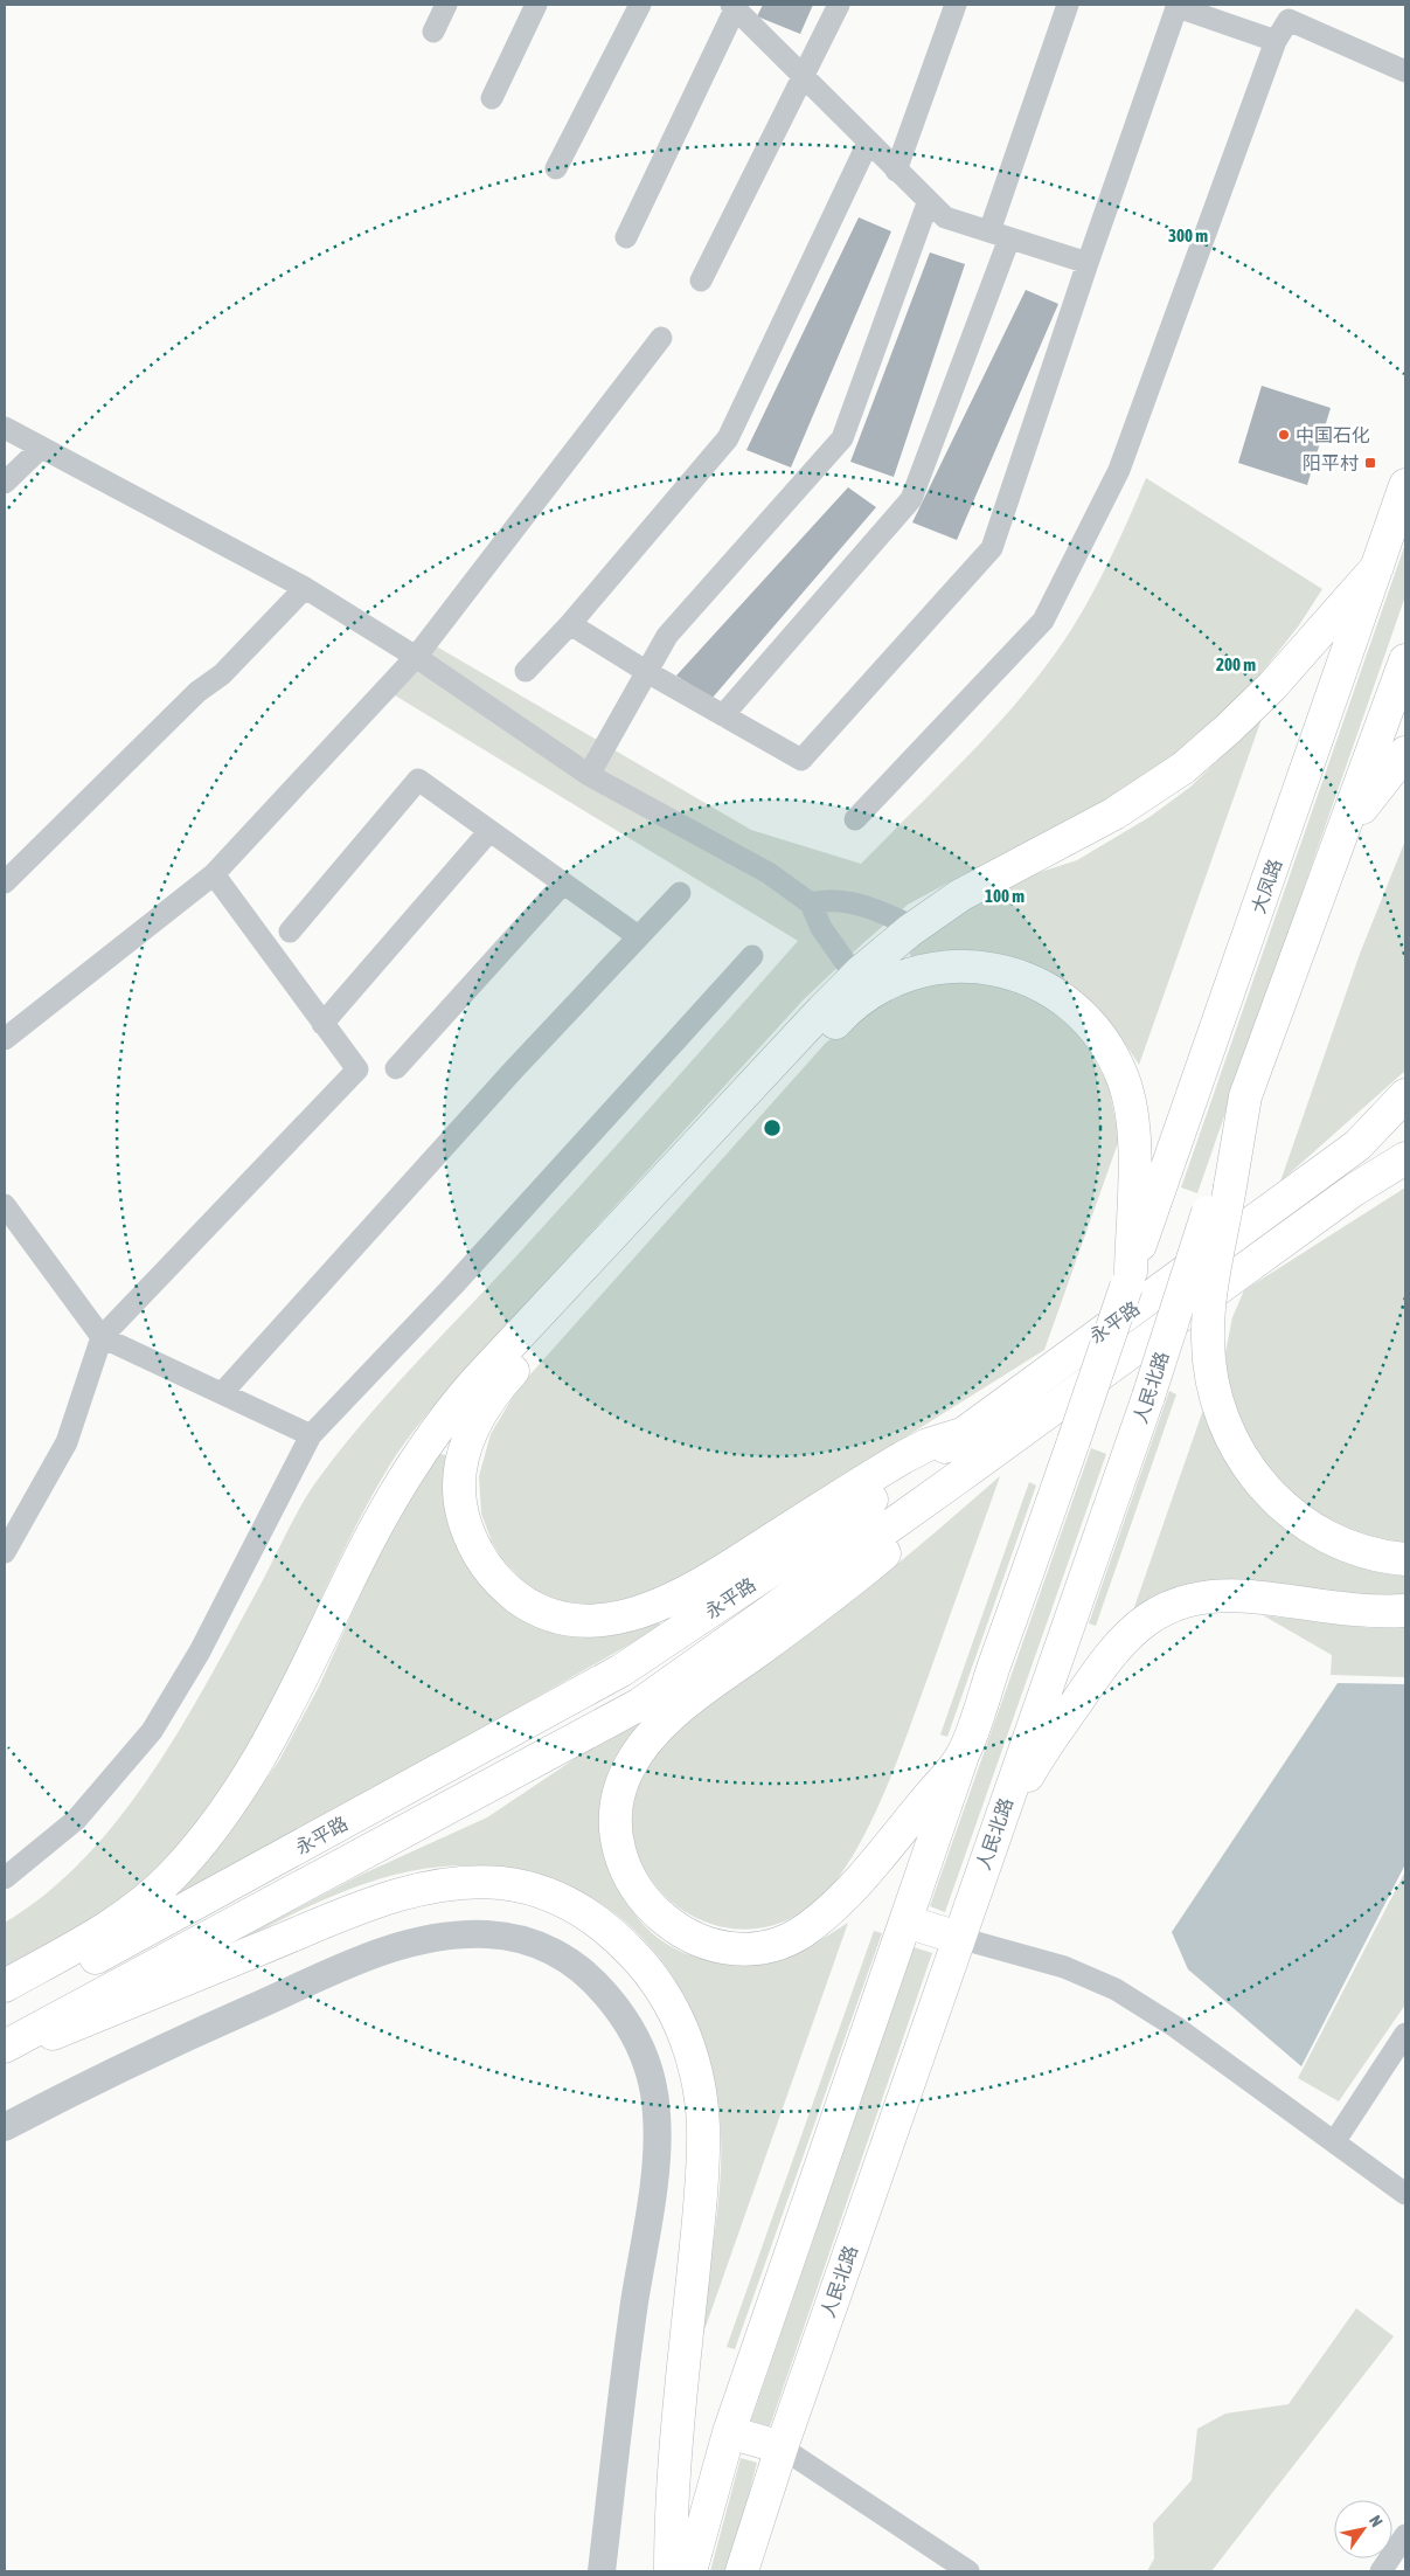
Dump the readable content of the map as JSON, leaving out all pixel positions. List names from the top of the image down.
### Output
{
  "streets": {
    "main road": ["大凤路", "永平路", "人民北路"]
  },
  "places": {
    "other": ["中国石化"],
    "transit": ["阳平村"]
  },
  "north": "top right",
  "rings": ["300 m", "200 m", "100 m"]
}
